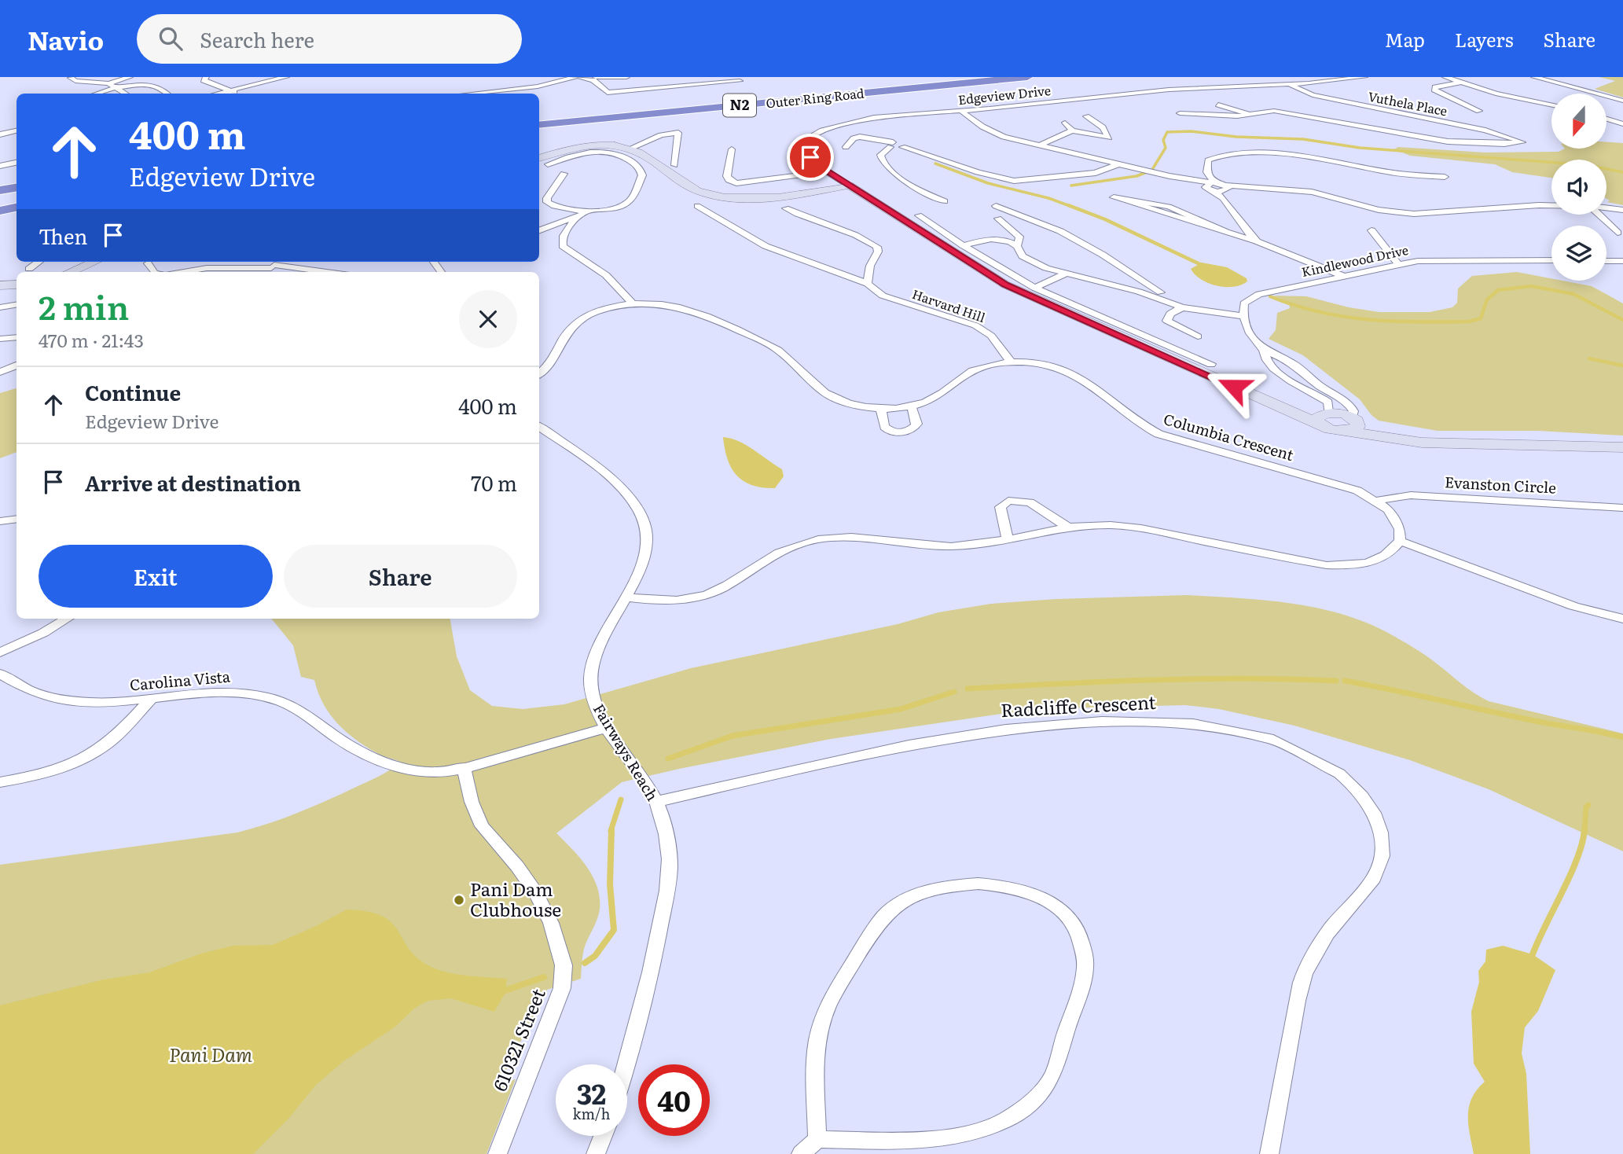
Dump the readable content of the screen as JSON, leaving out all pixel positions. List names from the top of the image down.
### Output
{
  "streets": {
    "highway": ["Outer Ring Road", "N2"],
    "street": [
      "Edgeview Drive",
      "Vuthela Place",
      "Kindlewood Drive",
      "Harvard Hill",
      "Columbia Crescent",
      "Evanston Circle",
      "Carolina Vista",
      "Radcliffe Crescent",
      "Fairways Reach",
      "610321 Street"
    ]
  },
  "crossings": [
    ["Edgeview Drive", "Vuthela Place"],
    ["Harvard Hill", "Columbia Crescent"],
    ["Columbia Crescent", "Evanston Circle"],
    ["Carolina Vista", "Fairways Reach"],
    ["Carolina Vista", "610321 Street"],
    ["Radcliffe Crescent", "Fairways Reach"]
  ],
  "water": ["Pani Dam"],
  "places": ["Pani Dam Clubhouse"],
  "north": "bottom",
  "page": {
    "header": "Navio",
    "search": "Search here",
    "nav": ["Map", "Layers", "Share"],
    "turn": ["400 m", "Edgeview Drive"],
    "then": "Then",
    "heading": ["2 min", "470 m · 21:43"],
    "list": [
      {
        "name": "Continue",
        "note": "Edgeview Drive",
        "value": "400 m"
      },
      {
        "name": "Arrive at destination",
        "value": "70 m"
      }
    ],
    "buttons": ["Exit", "Share"],
    "speed": "32 km/h",
    "limit": "40"
  }
}
